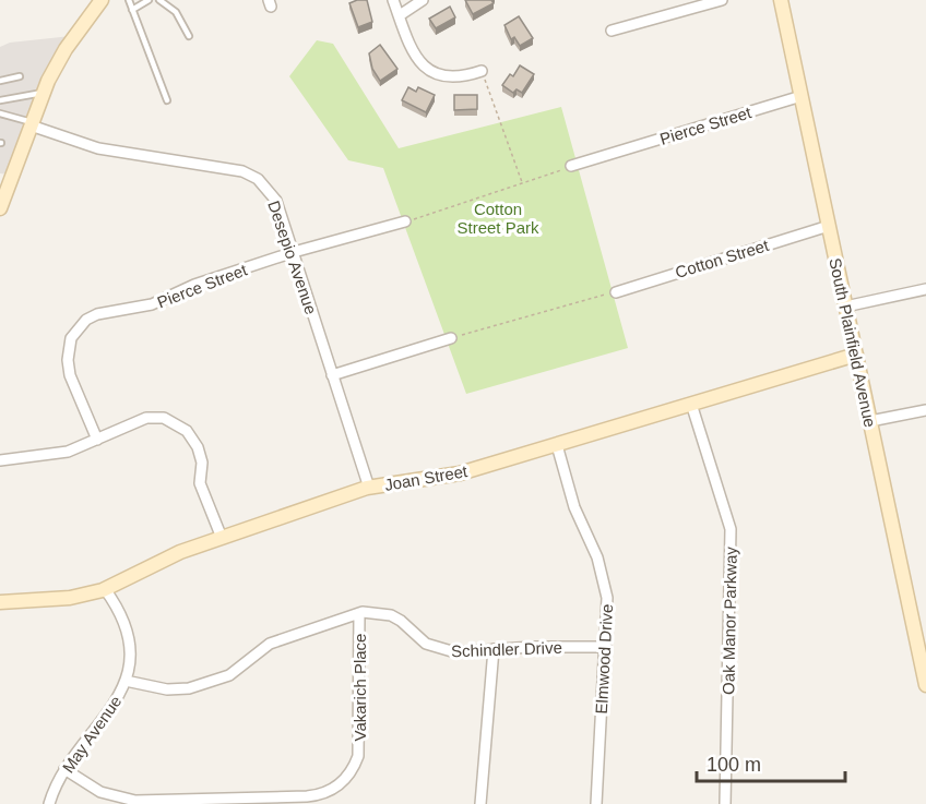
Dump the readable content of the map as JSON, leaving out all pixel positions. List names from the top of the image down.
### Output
{
  "streets": {
    "street": [
      "Pierce Street",
      "Desepio Avenue",
      "Cotton Street",
      "South Plainfield Avenue",
      "Joan Street",
      "Oak Manor Parkway",
      "Schindler Drive",
      "Elmwood Drive",
      "Vakarich Place",
      "May Avenue"
    ]
  },
  "crossings": [
    ["Pierce Street", "Desepio Avenue"],
    ["Pierce Street", "South Plainfield Avenue"],
    ["Desepio Avenue", "Joan Street"],
    ["Cotton Street", "South Plainfield Avenue"],
    ["South Plainfield Avenue", "Joan Street"],
    ["Joan Street", "Oak Manor Parkway"],
    ["Joan Street", "Elmwood Drive"],
    ["Joan Street", "May Avenue"],
    ["Schindler Drive", "Elmwood Drive"],
    ["Schindler Drive", "Vakarich Place"],
    ["Schindler Drive", "May Avenue"],
    ["Vakarich Place", "May Avenue"]
  ],
  "parks": ["Cotton Street Park"],
  "scale_bar": "100 m"
}
